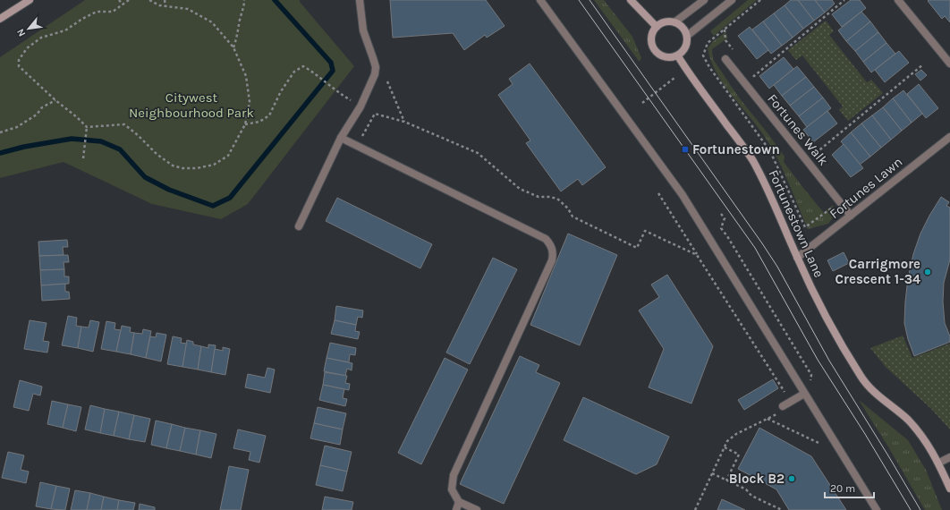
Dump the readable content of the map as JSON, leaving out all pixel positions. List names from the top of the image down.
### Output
{
  "streets": {
    "street": ["Fortunes Walk", "Fortunes Lawn", "Fortunestown Lane"]
  },
  "crossings": [
    ["Fortunes Walk", "Fortunes Lawn"],
    ["Fortunes Lawn", "Fortunestown Lane"]
  ],
  "parks": ["Citywest Neighbourhood Park"],
  "places": {
    "transit": ["Fortunestown"],
    "other": ["Carrigmore Crescent 1-34", "Block B2"]
  },
  "scale_bar": "20 m",
  "north": "bottom left"
}
